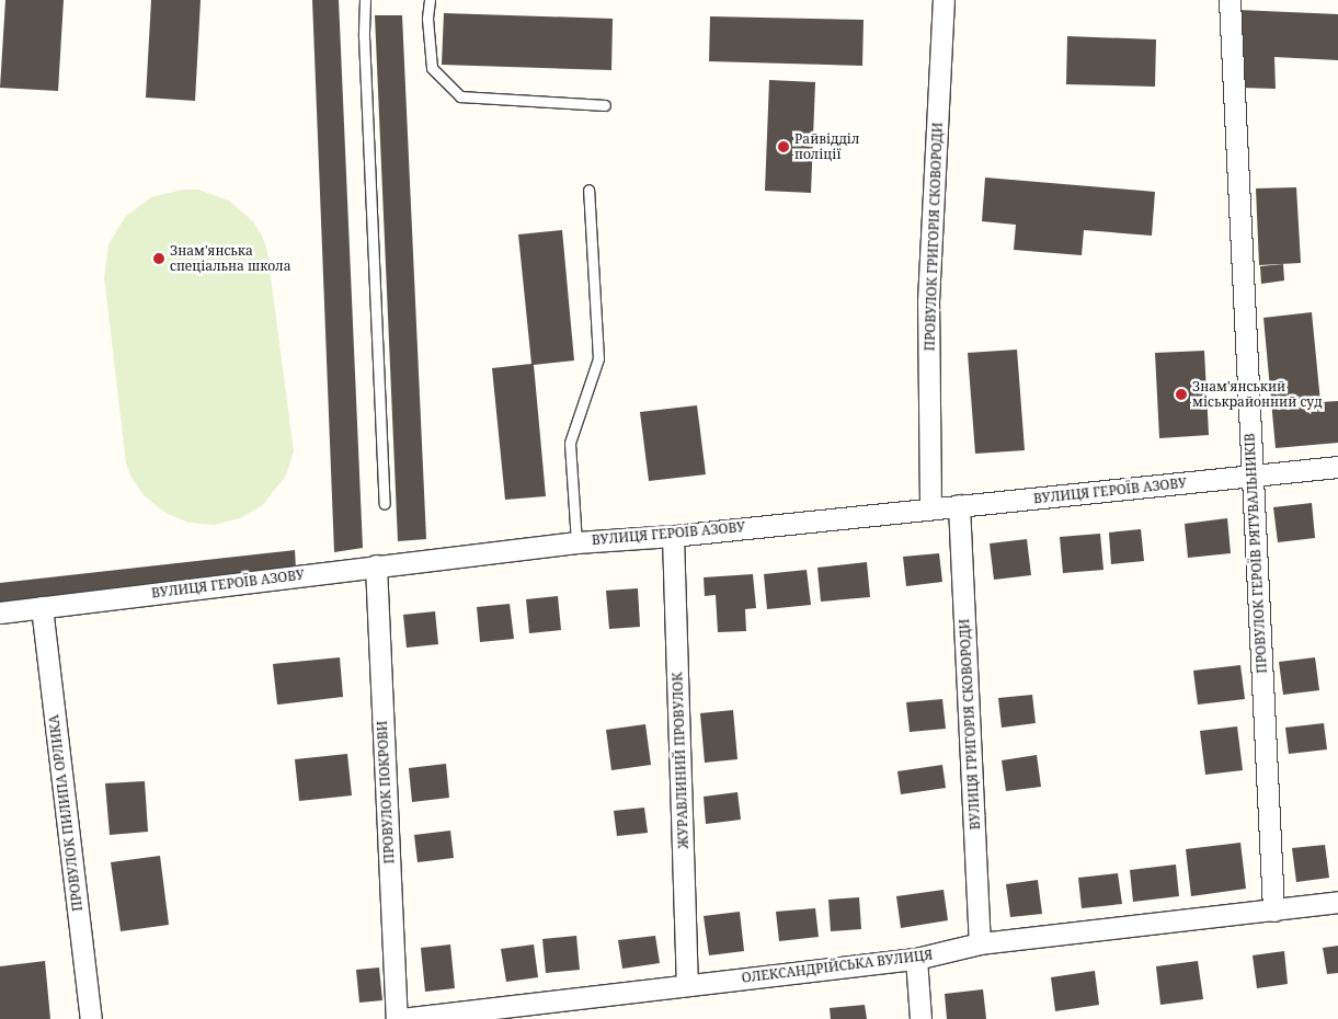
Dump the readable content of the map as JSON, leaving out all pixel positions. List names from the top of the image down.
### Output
{
  "streets": {
    "street": [
      "ПРОВУЛОК ГРИГОРІЯ СКОВОРОДИ",
      "ВУЛИЦЯ ГЕРОЇВ АЗОВУ",
      "ПРОВУЛОК ГЕРОЇВ РЯТУВАЛЬНИКІВ",
      "ВУЛИЦЯ ГРИГОРІЯ СКОВОРОДИ",
      "ЖУРАВЛИНИЙ ПРОВУЛОК",
      "ПРОВУЛОК ПОКРОВИ",
      "ПРОВУЛОК ПИЛИПА ОРЛИКА",
      "ОЛЕКСАНДРІЙСЬКА ВУЛИЦЯ"
    ]
  },
  "crossings": [
    ["ПРОВУЛОК ГРИГОРІЯ СКОВОРОДИ", "ВУЛИЦЯ ГЕРОЇВ АЗОВУ"],
    ["ВУЛИЦЯ ГЕРОЇВ АЗОВУ", "ПРОВУЛОК ГЕРОЇВ РЯТУВАЛЬНИКІВ"],
    ["ВУЛИЦЯ ГЕРОЇВ АЗОВУ", "ВУЛИЦЯ ГРИГОРІЯ СКОВОРОДИ"],
    ["ВУЛИЦЯ ГЕРОЇВ АЗОВУ", "ЖУРАВЛИНИЙ ПРОВУЛОК"],
    ["ВУЛИЦЯ ГЕРОЇВ АЗОВУ", "ПРОВУЛОК ПОКРОВИ"],
    ["ВУЛИЦЯ ГЕРОЇВ АЗОВУ", "ПРОВУЛОК ПИЛИПА ОРЛИКА"],
    ["ПРОВУЛОК ГЕРОЇВ РЯТУВАЛЬНИКІВ", "ОЛЕКСАНДРІЙСЬКА ВУЛИЦЯ"],
    ["ВУЛИЦЯ ГРИГОРІЯ СКОВОРОДИ", "ОЛЕКСАНДРІЙСЬКА ВУЛИЦЯ"],
    ["ЖУРАВЛИНИЙ ПРОВУЛОК", "ОЛЕКСАНДРІЙСЬКА ВУЛИЦЯ"]
  ],
  "places": ["Райвідділ поліції", "Знам'янська спеціальна школа", "Знам'янський міськрайонний суд"]
}
